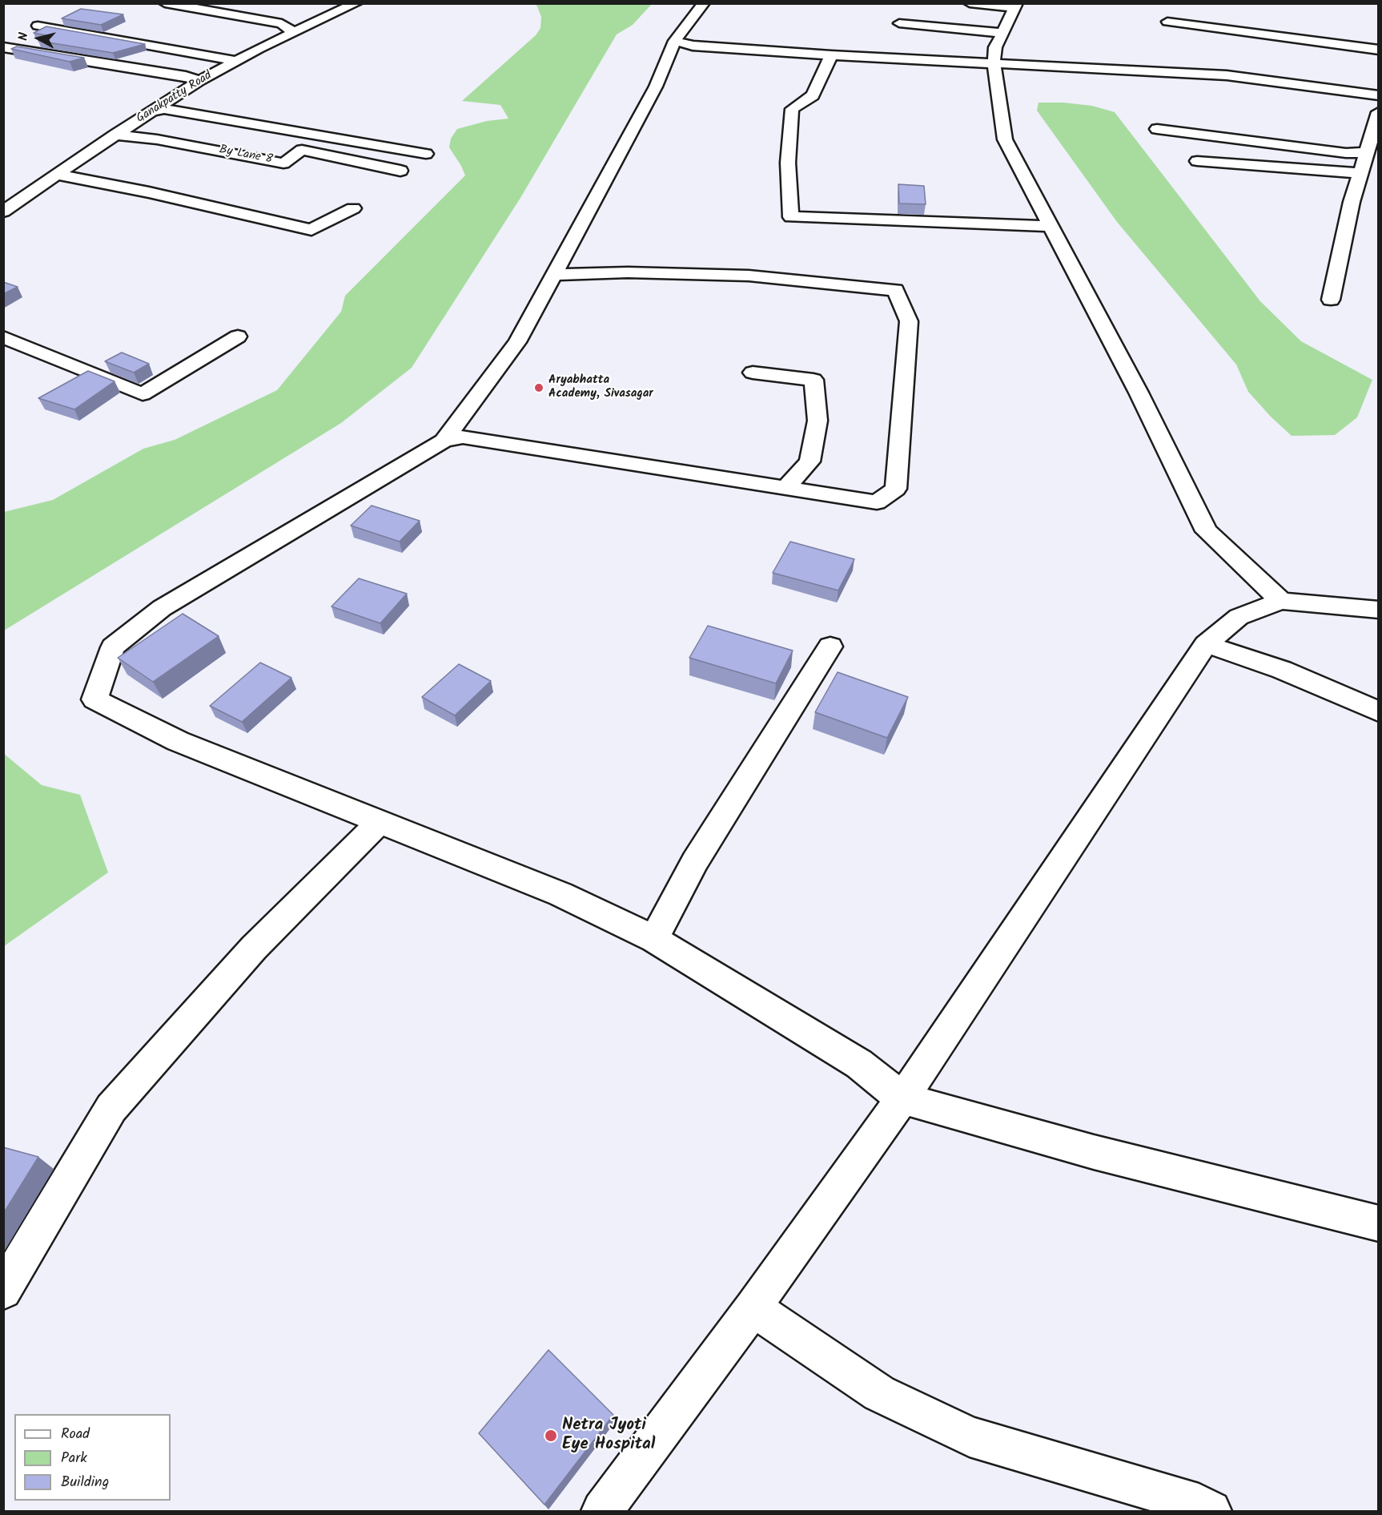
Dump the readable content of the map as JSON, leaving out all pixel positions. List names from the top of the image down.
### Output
{
  "streets": {
    "street": ["Ganakpatty Road", "By Lane 8"]
  },
  "crossings": [
    ["Ganakpatty Road", "By Lane 8"]
  ],
  "places": ["Aryabhatta Academy, Sivasagar", "Netra Jyoti Eye Hospital"],
  "legend": ["Road", "Park", "Building"],
  "north": "left"
}
